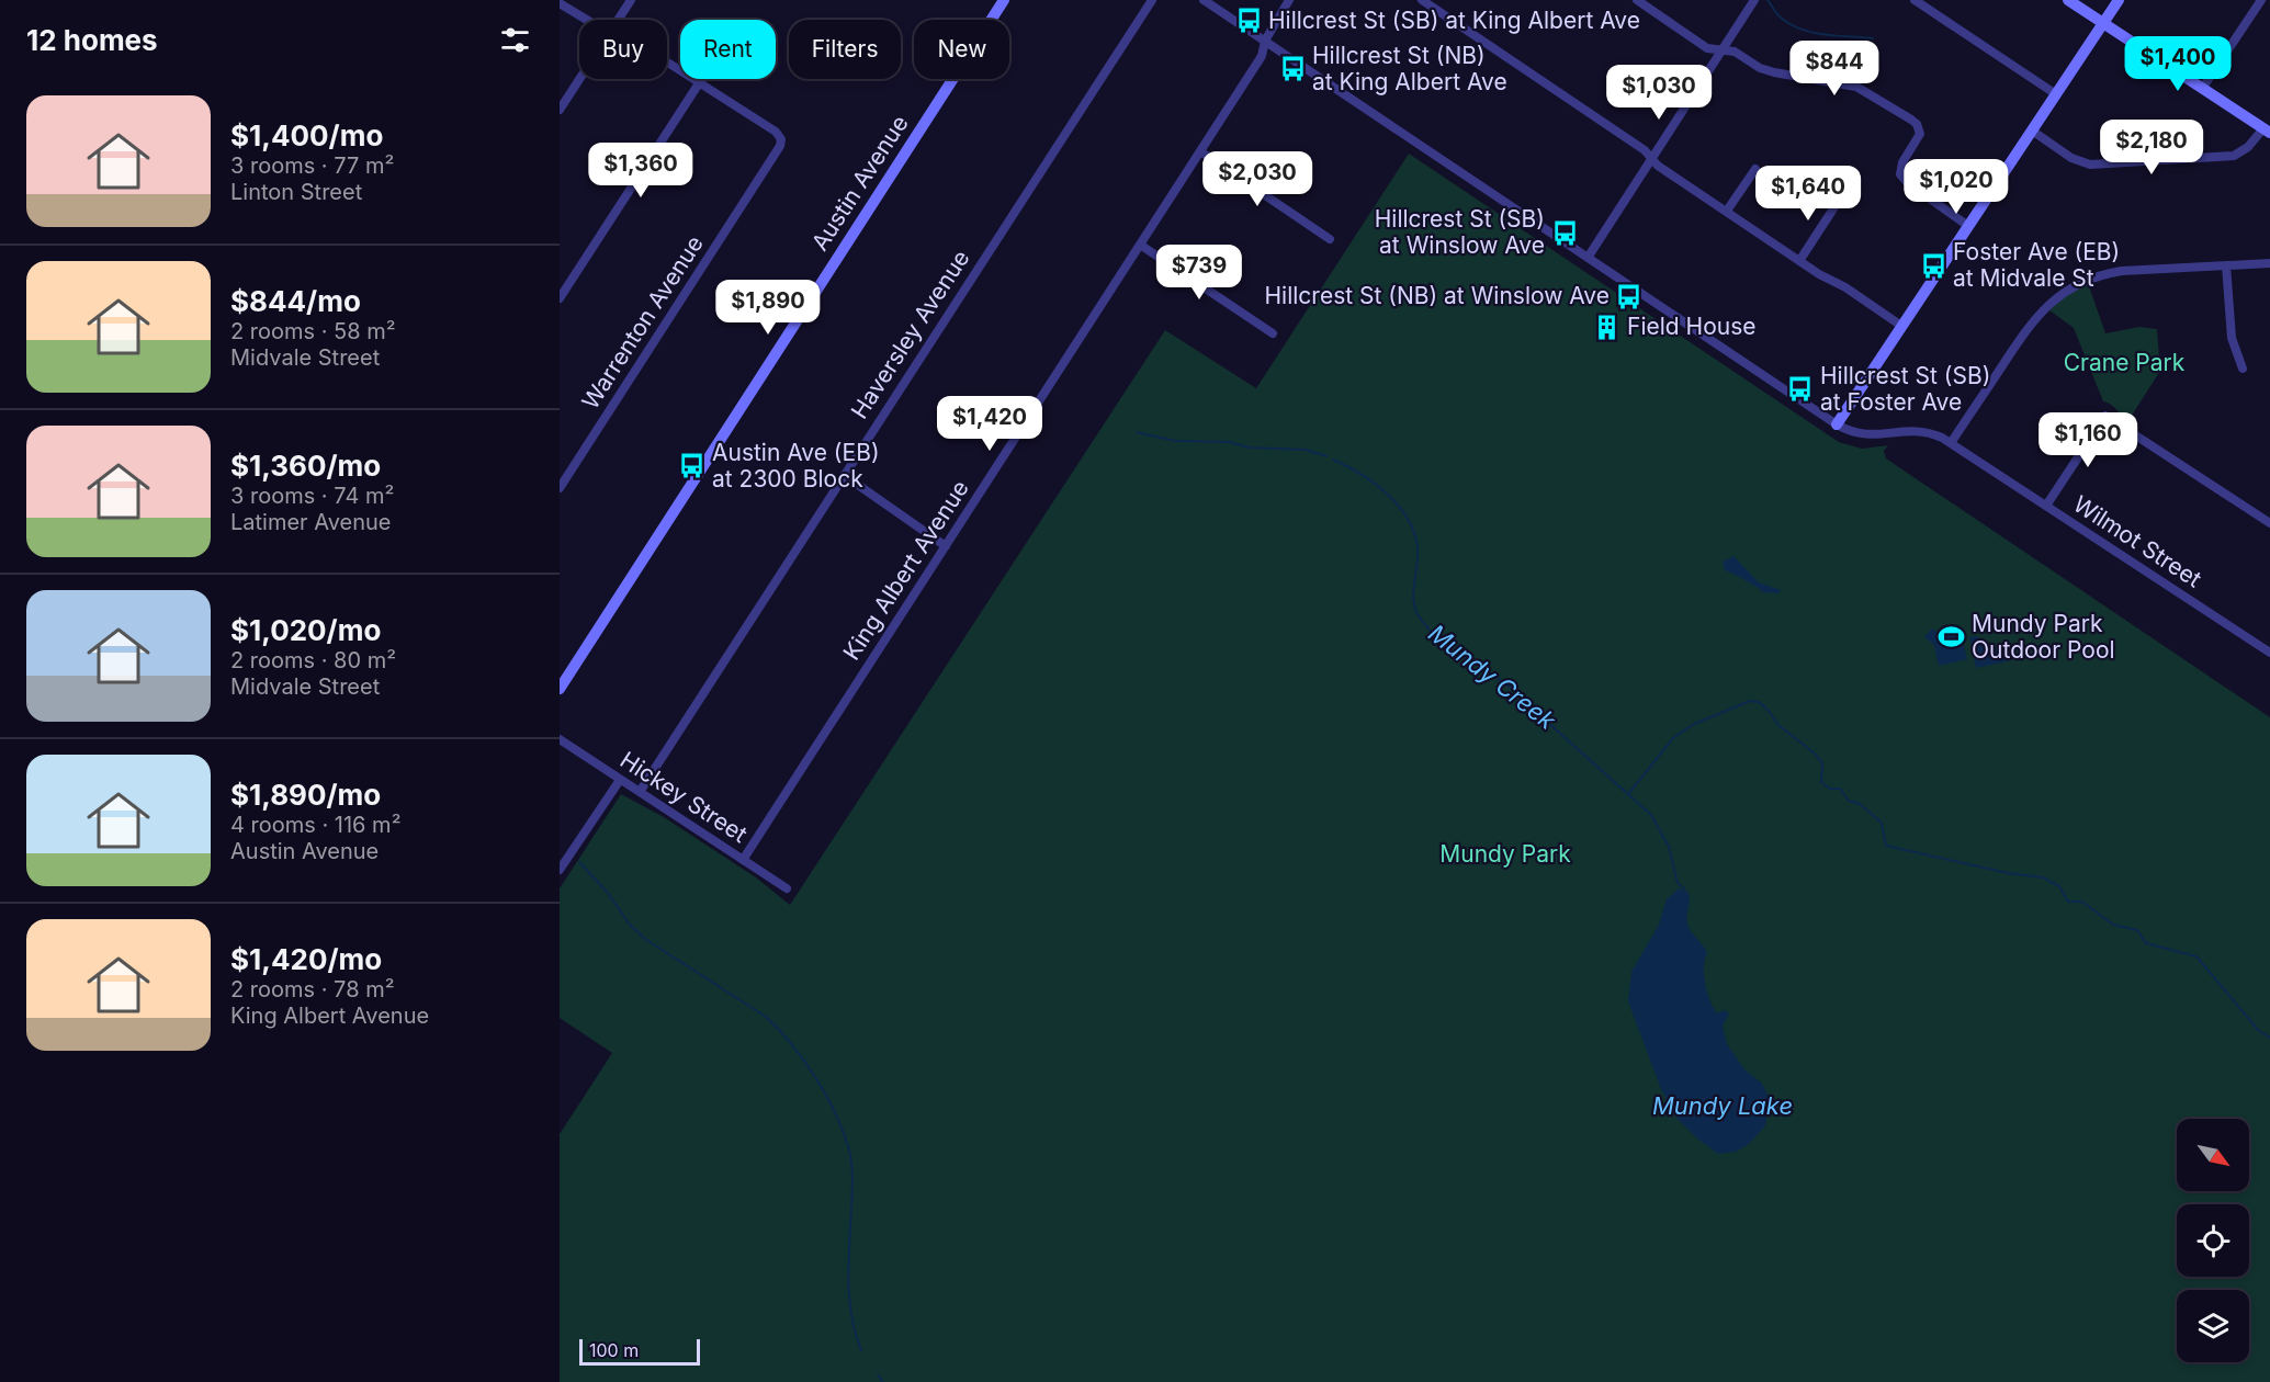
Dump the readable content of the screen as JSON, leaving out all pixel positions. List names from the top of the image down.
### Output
{
  "streets": {
    "main road": ["Austin Avenue"],
    "street": [
      "Warrenton Avenue",
      "Haversley Avenue",
      "Wilmot Street",
      "King Albert Avenue",
      "Hickey Street"
    ]
  },
  "crossings": [
    ["Haversley Avenue", "Hickey Street"],
    ["Wilmot Street", "King Albert Avenue"],
    ["King Albert Avenue", "Hickey Street"]
  ],
  "water": ["Mundy Creek", "Mundy Lake"],
  "parks": ["Crane Park", "Mundy Park"],
  "places": {
    "bus stop": [
      "Hillcrest St (SB) at King Albert Ave",
      "Hillcrest St (NB) at King Albert Ave",
      "Hillcrest St (SB) at Winslow Ave",
      "Foster Ave (EB) at Midvale St",
      "Hillcrest St (NB) at Winslow Ave",
      "Hillcrest St (SB) at Foster Ave",
      "Austin Ave (EB) at 2300 Block"
    ],
    "building": ["Field House"],
    "sports": ["Mundy Park Outdoor Pool"]
  },
  "scale_bar": "100 m",
  "north": "bottom right",
  "page": {
    "heading": "12 homes",
    "chip": [
      "Buy",
      "Rent",
      "Filters",
      "New"
    ],
    "price": [
      "$1,400",
      "$844",
      "$1,030",
      "$2,180",
      "$1,360",
      "$2,030",
      "$1,020",
      "$1,640",
      "$739",
      "$1,890",
      "$1,420",
      "$1,160"
    ],
    "list": [
      {
        "name": "$1,400/mo",
        "note": "3 rooms · 77 m² · Linton Street"
      },
      {
        "name": "$844/mo",
        "note": "2 rooms · 58 m² · Midvale Street"
      },
      {
        "name": "$1,360/mo",
        "note": "3 rooms · 74 m² · Latimer Avenue"
      },
      {
        "name": "$1,020/mo",
        "note": "2 rooms · 80 m² · Midvale Street"
      },
      {
        "name": "$1,890/mo",
        "note": "4 rooms · 116 m² · Austin Avenue"
      },
      {
        "name": "$1,420/mo",
        "note": "2 rooms · 78 m² · King Albert Avenue"
      }
    ],
    "scale": "100 m"
  }
}
